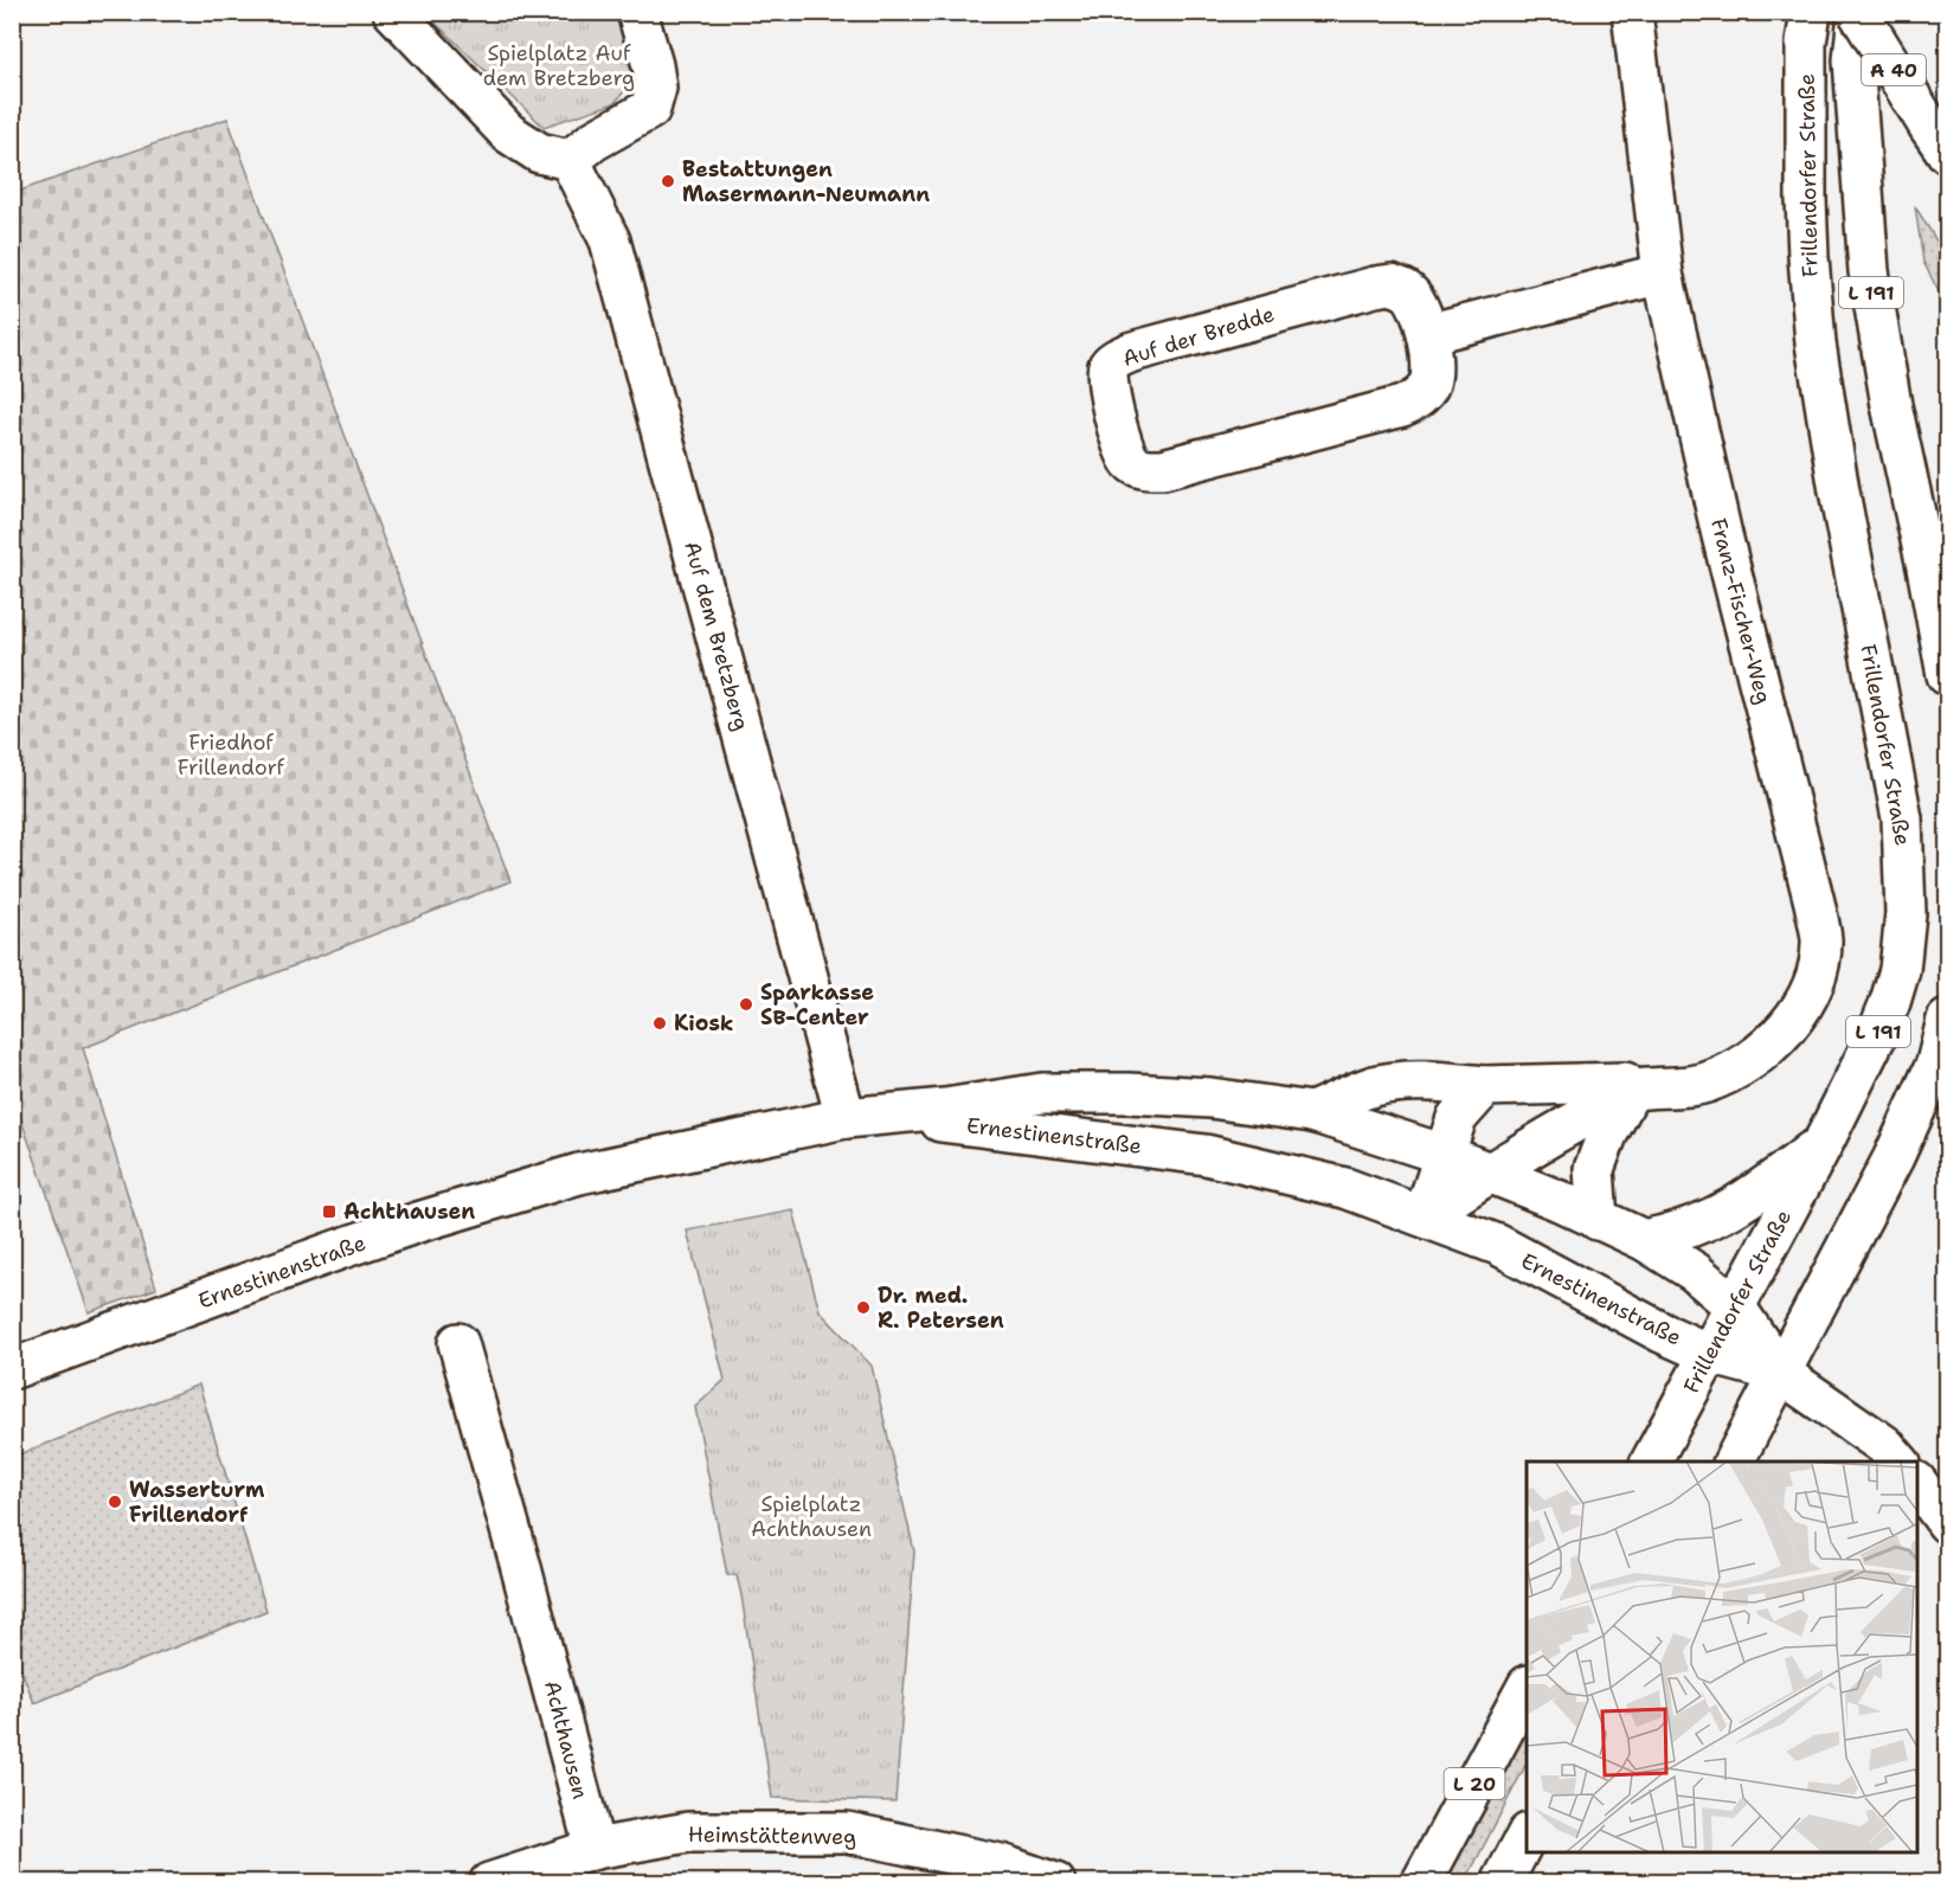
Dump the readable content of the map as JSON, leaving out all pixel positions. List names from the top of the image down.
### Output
{
  "streets": {
    "main road": [
      "A 40",
      "Frillendorfer Straße",
      "L 191",
      "Auf der Bredde",
      "Franz-Fischer-Weg",
      "Auf dem Bretzberg",
      "Ernestinenstraße",
      "Achthausen",
      "L 20",
      "Heimstättenweg"
    ]
  },
  "crossings": [
    ["A 40", "L 191"],
    ["Frillendorfer Straße", "L 191"],
    ["Frillendorfer Straße", "Ernestinenstraße"],
    ["L 191", "Ernestinenstraße"],
    ["Franz-Fischer-Weg", "Ernestinenstraße"],
    ["Auf dem Bretzberg", "Ernestinenstraße"],
    ["Achthausen", "Heimstättenweg"]
  ],
  "parks": ["Spielplatz Auf dem Bretzberg", "Friedhof Frillendorf", "Spielplatz Achthausen"],
  "places": {
    "other": [
      "Bestattungen Masermann-Neumann",
      "Sparkasse SB-Center",
      "Kiosk",
      "Dr. med. R. Petersen",
      "Wasserturm Frillendorf"
    ],
    "transit": ["Achthausen"]
  }
}
